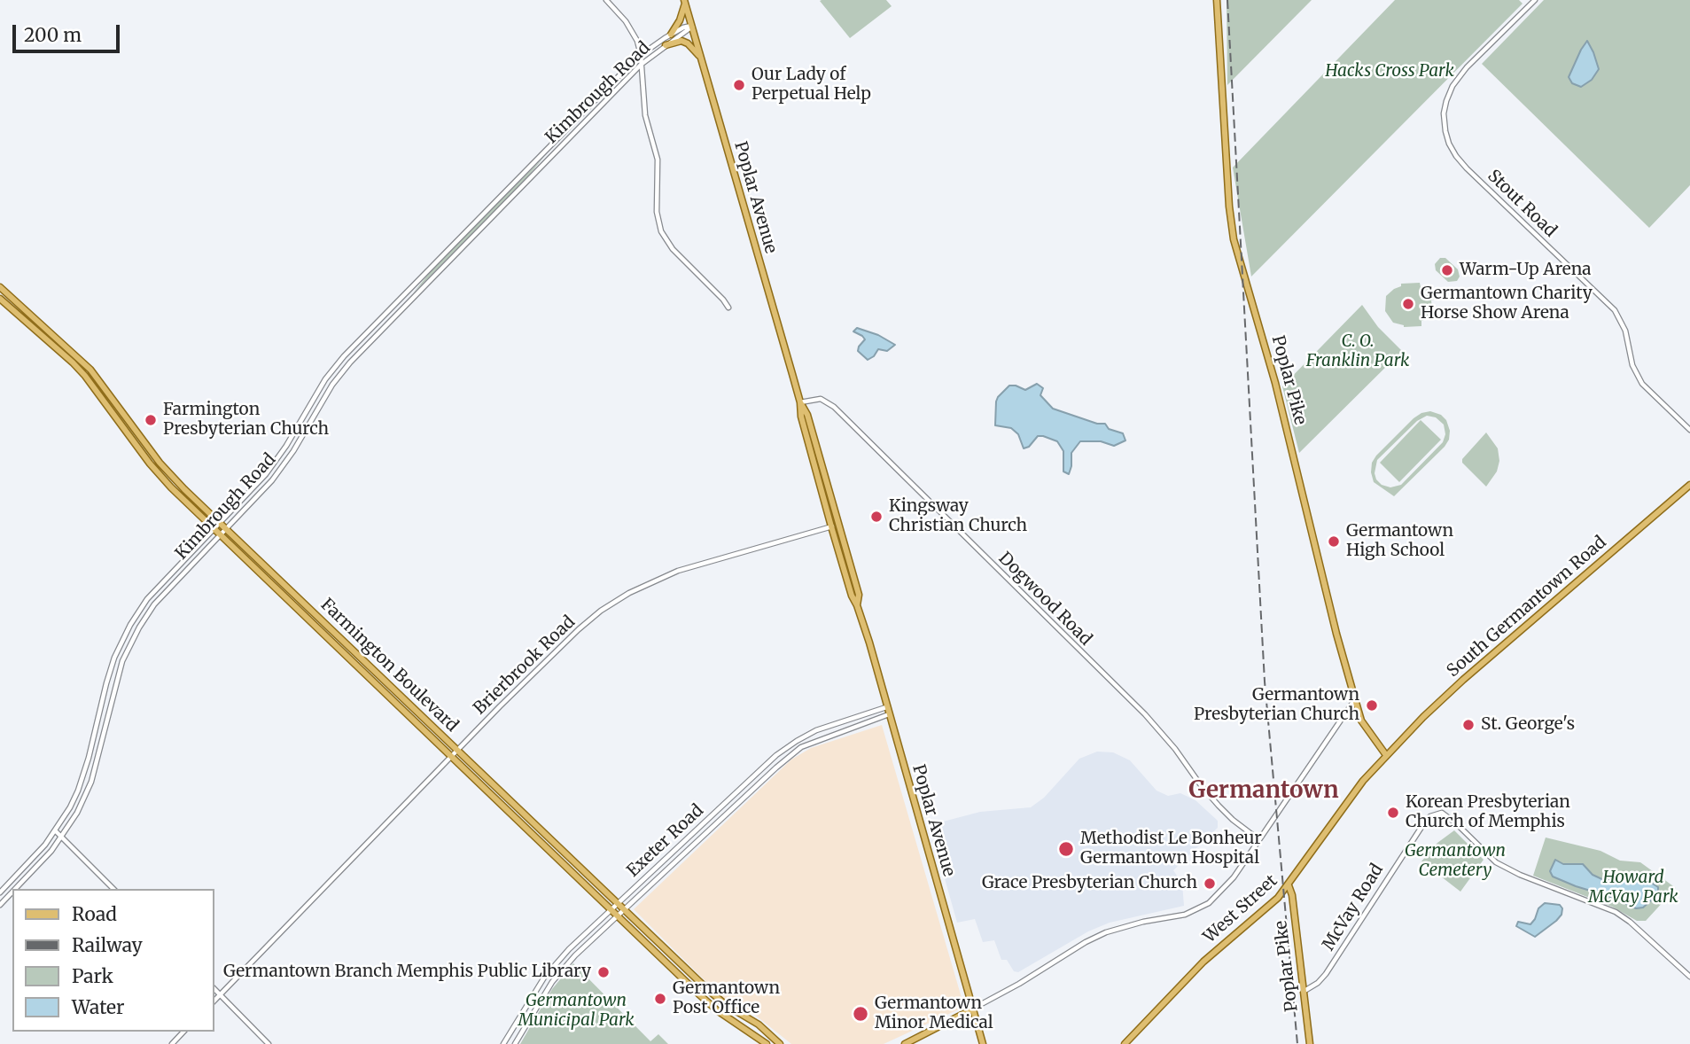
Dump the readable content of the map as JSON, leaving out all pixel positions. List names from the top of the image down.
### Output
{
  "streets": {
    "main road": [
      "Poplar Avenue",
      "Poplar Pike",
      "South Germantown Road",
      "Farmington Boulevard",
      "West Street"
    ],
    "street": [
      "Kimbrough Road",
      "Stout Road",
      "Dogwood Road",
      "Brierbrook Road",
      "Exeter Road",
      "McVay Road"
    ]
  },
  "crossings": [
    ["Kimbrough Road", "Poplar Avenue"],
    ["Kimbrough Road", "Farmington Boulevard"],
    ["Poplar Avenue", "Dogwood Road"],
    ["Poplar Avenue", "Brierbrook Road"],
    ["Poplar Avenue", "Exeter Road"],
    ["Poplar Pike", "South Germantown Road"],
    ["Poplar Pike", "McVay Road"],
    ["Poplar Pike", "West Street"],
    ["South Germantown Road", "West Street"],
    ["Farmington Boulevard", "Brierbrook Road"],
    ["Farmington Boulevard", "Exeter Road"]
  ],
  "districts": ["Germantown"],
  "parks": [
    "Hacks Cross Park",
    "C. O. Franklin Park",
    "Germantown Cemetery",
    "Howard McVay Park",
    "Germantown Municipal Park"
  ],
  "places": [
    "Our Lady of Perpetual Help",
    "Warm-Up Arena",
    "Germantown Charity Horse Show Arena",
    "Farmington Presbyterian Church",
    "Kingsway Christian Church",
    "Germantown High School",
    "Germantown Presbyterian Church",
    "St. George's",
    "Korean Presbyterian Church of Memphis",
    "Methodist Le Bonheur Germantown Hospital",
    "Grace Presbyterian Church",
    "Germantown Branch Memphis Public Library",
    "Germantown Post Office",
    "Germantown Minor Medical"
  ],
  "legend": [
    "Road",
    "Railway",
    "Park",
    "Water"
  ],
  "scale_bar": "200 m"
}
